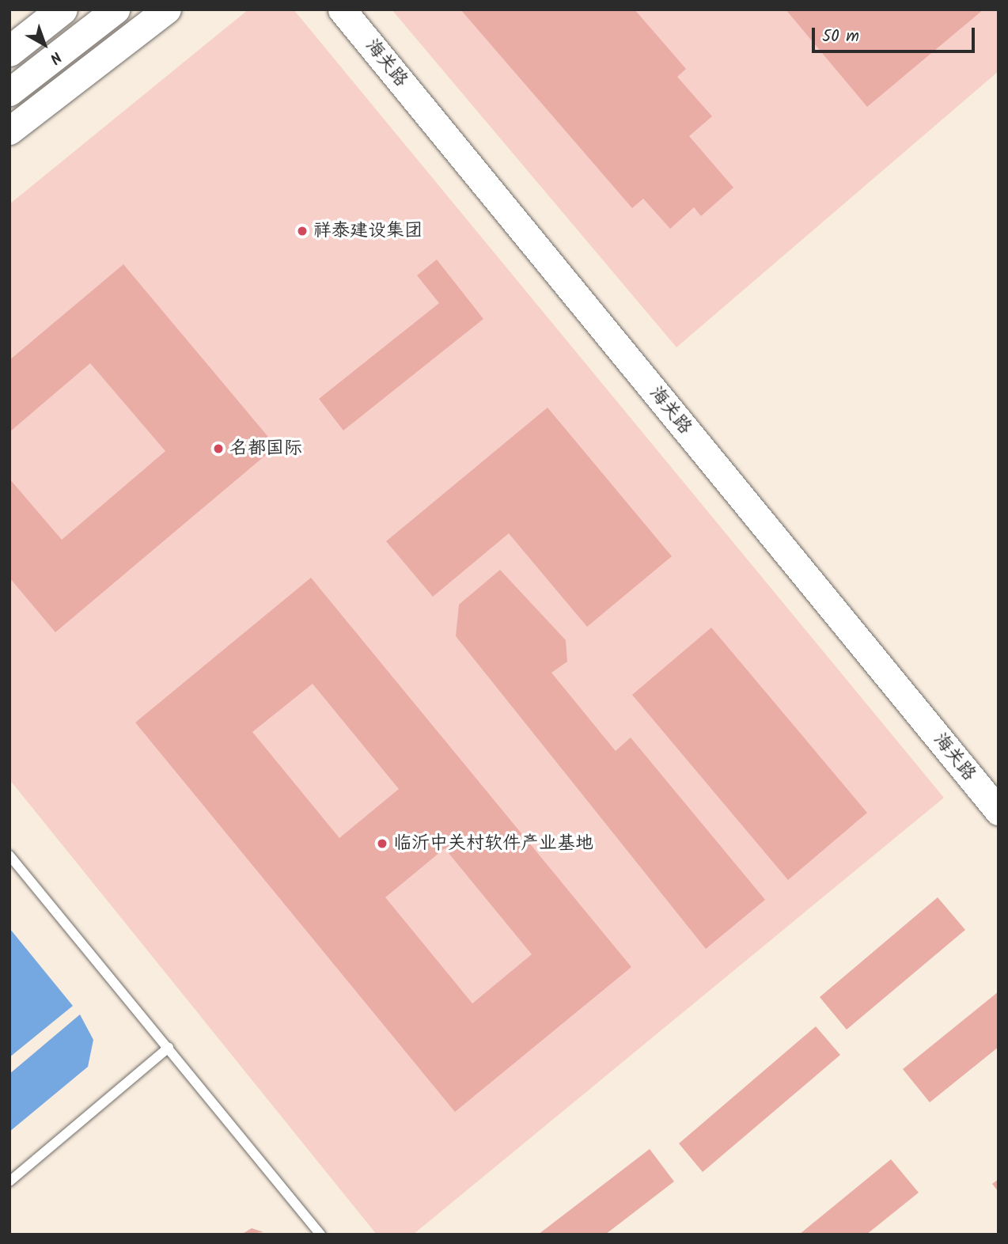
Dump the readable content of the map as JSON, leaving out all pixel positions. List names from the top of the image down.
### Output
{
  "streets": {
    "main road": ["海关路"]
  },
  "places": ["祥泰建设集团", "名都国际", "临沂中关村软件产业基地"],
  "scale_bar": "50 m",
  "north": "bottom right"
}
